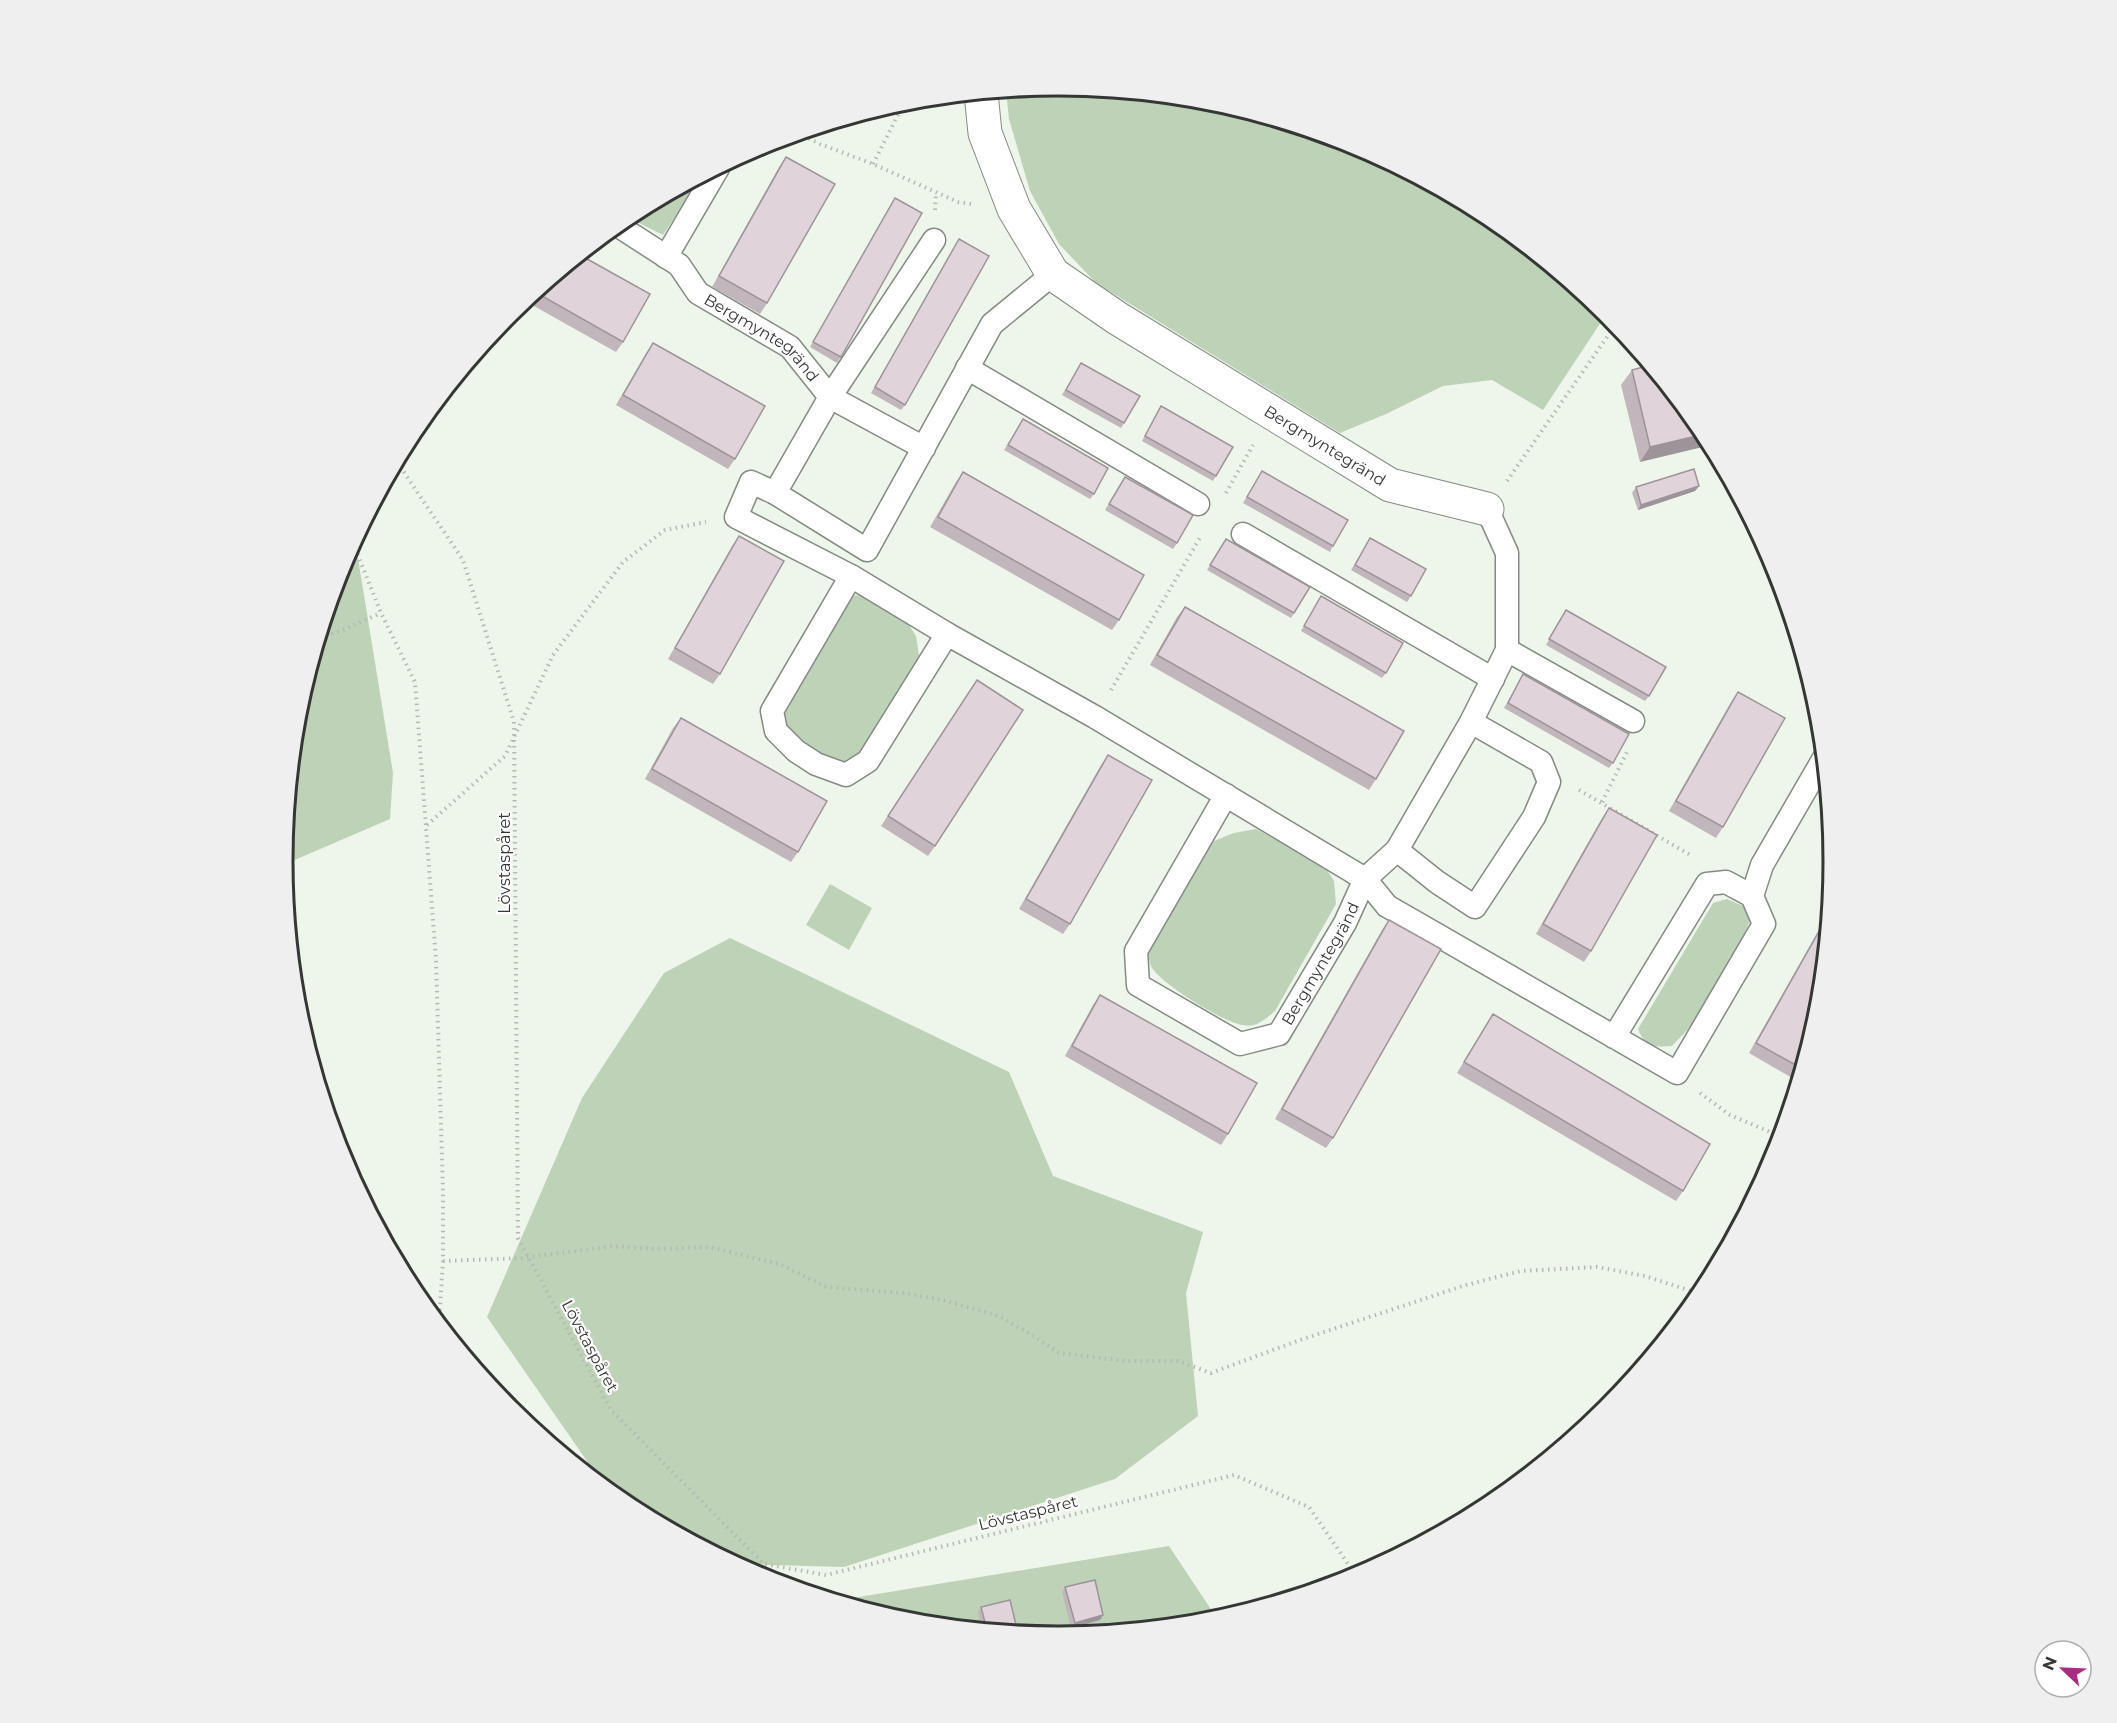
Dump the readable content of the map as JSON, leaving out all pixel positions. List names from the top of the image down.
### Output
{
  "streets": {
    "street": ["Bergmyntegränd"],
    "path": ["Lövstaspåret"]
  },
  "north": "top left"
}
